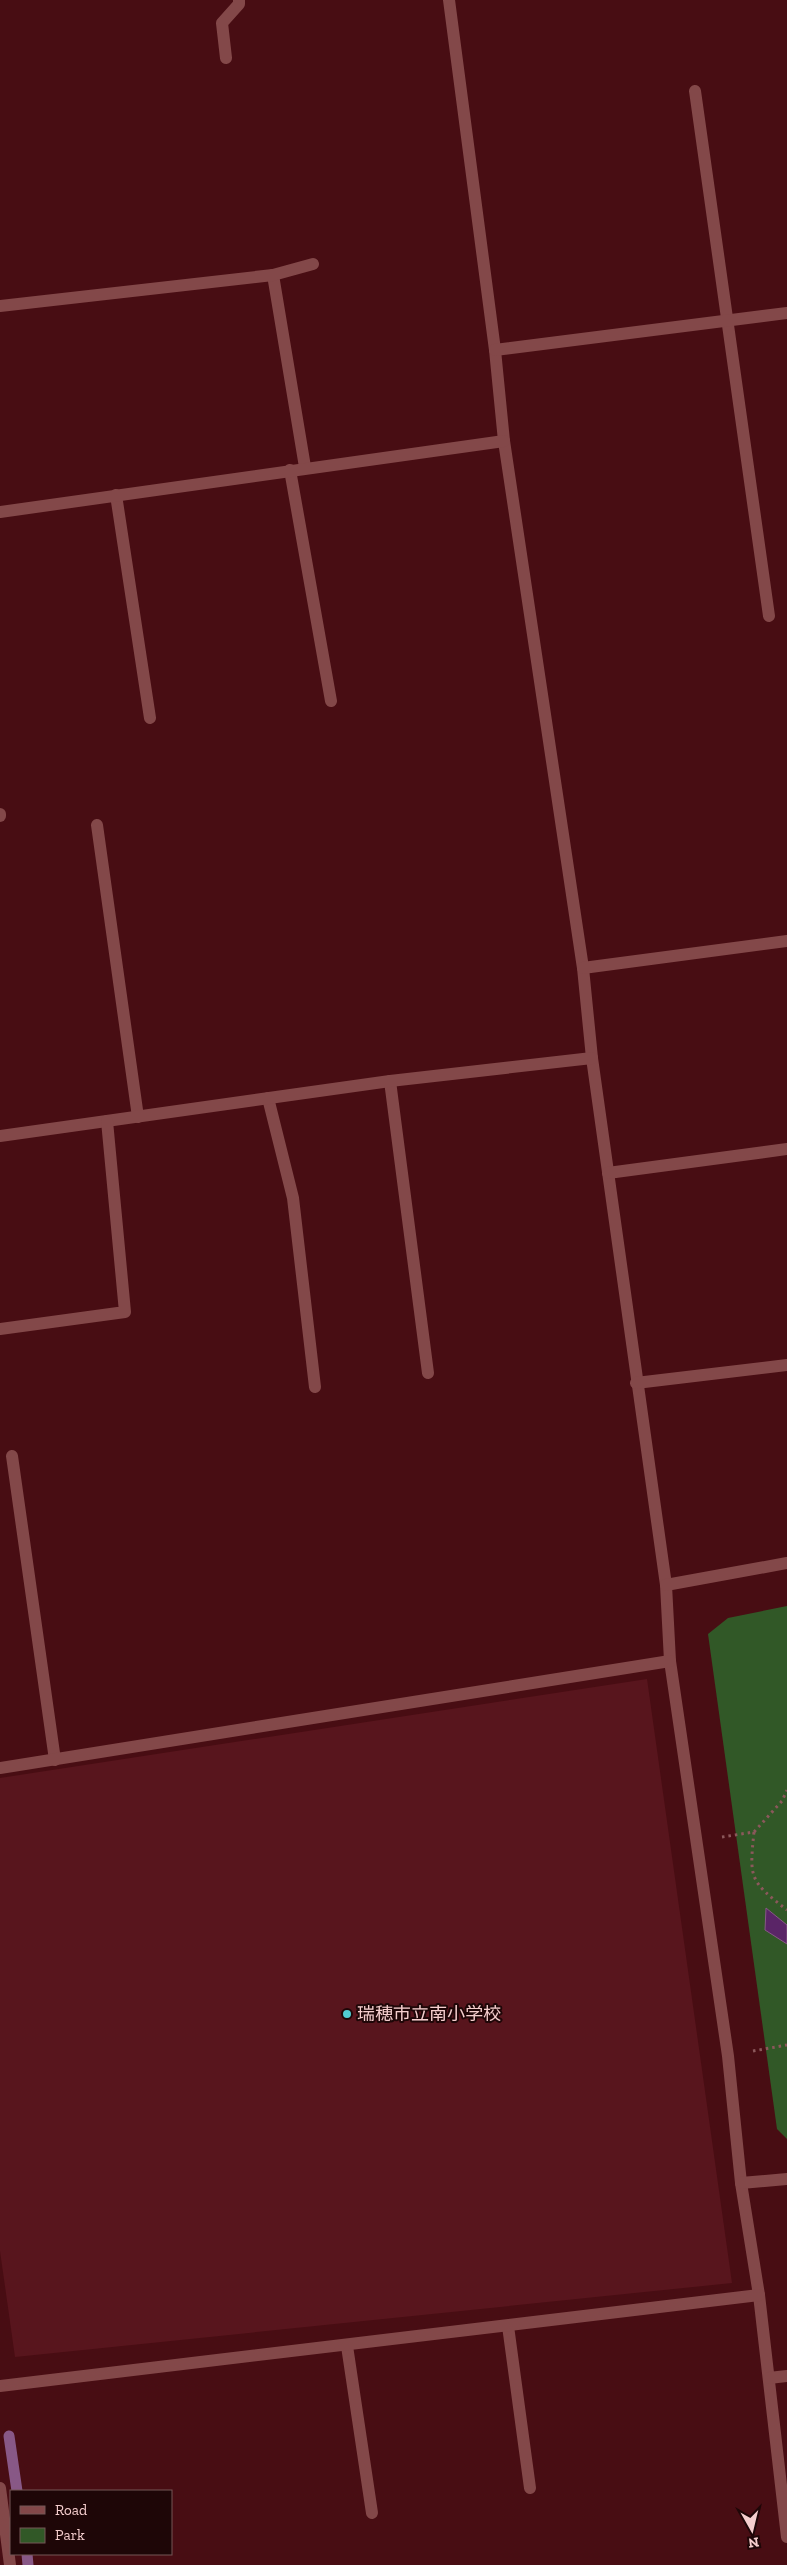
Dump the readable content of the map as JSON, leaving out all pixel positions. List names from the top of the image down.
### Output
{
  "places": ["瑞穂市立南小学校"],
  "legend": ["Road", "Park"],
  "north": "bottom"
}
